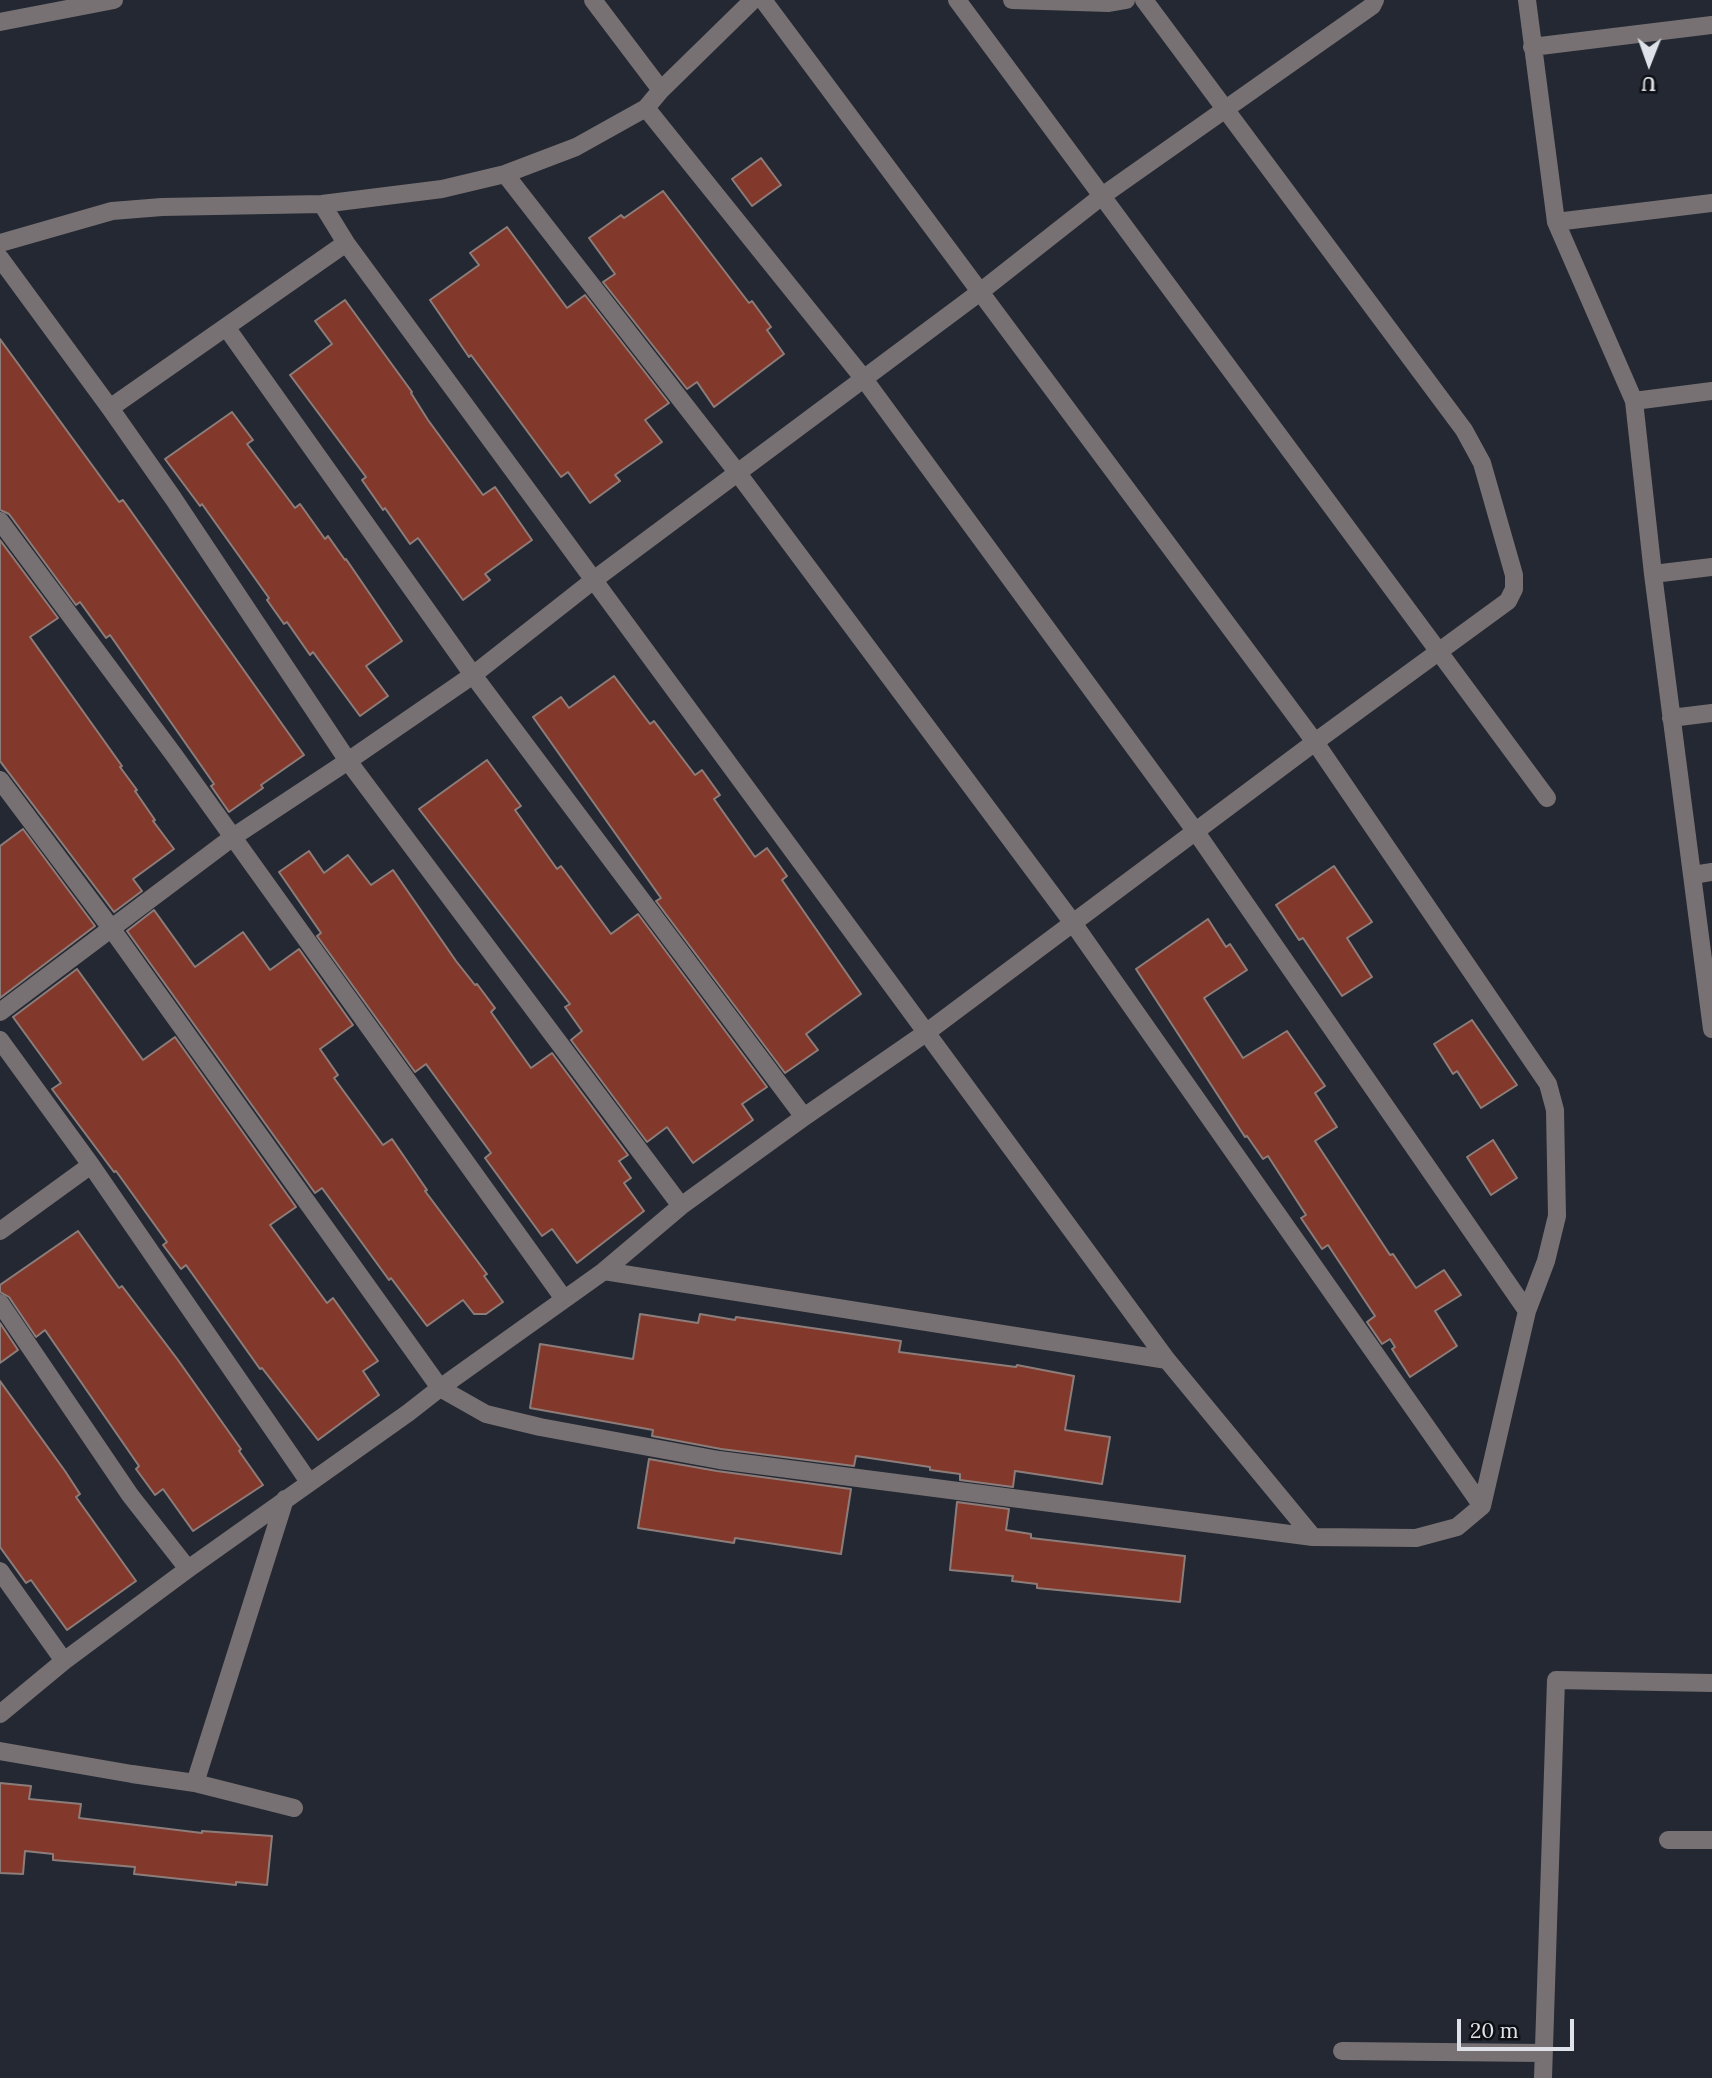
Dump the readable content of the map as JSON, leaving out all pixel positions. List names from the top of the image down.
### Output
{
  "scale_bar": "20 m",
  "north": "bottom"
}
